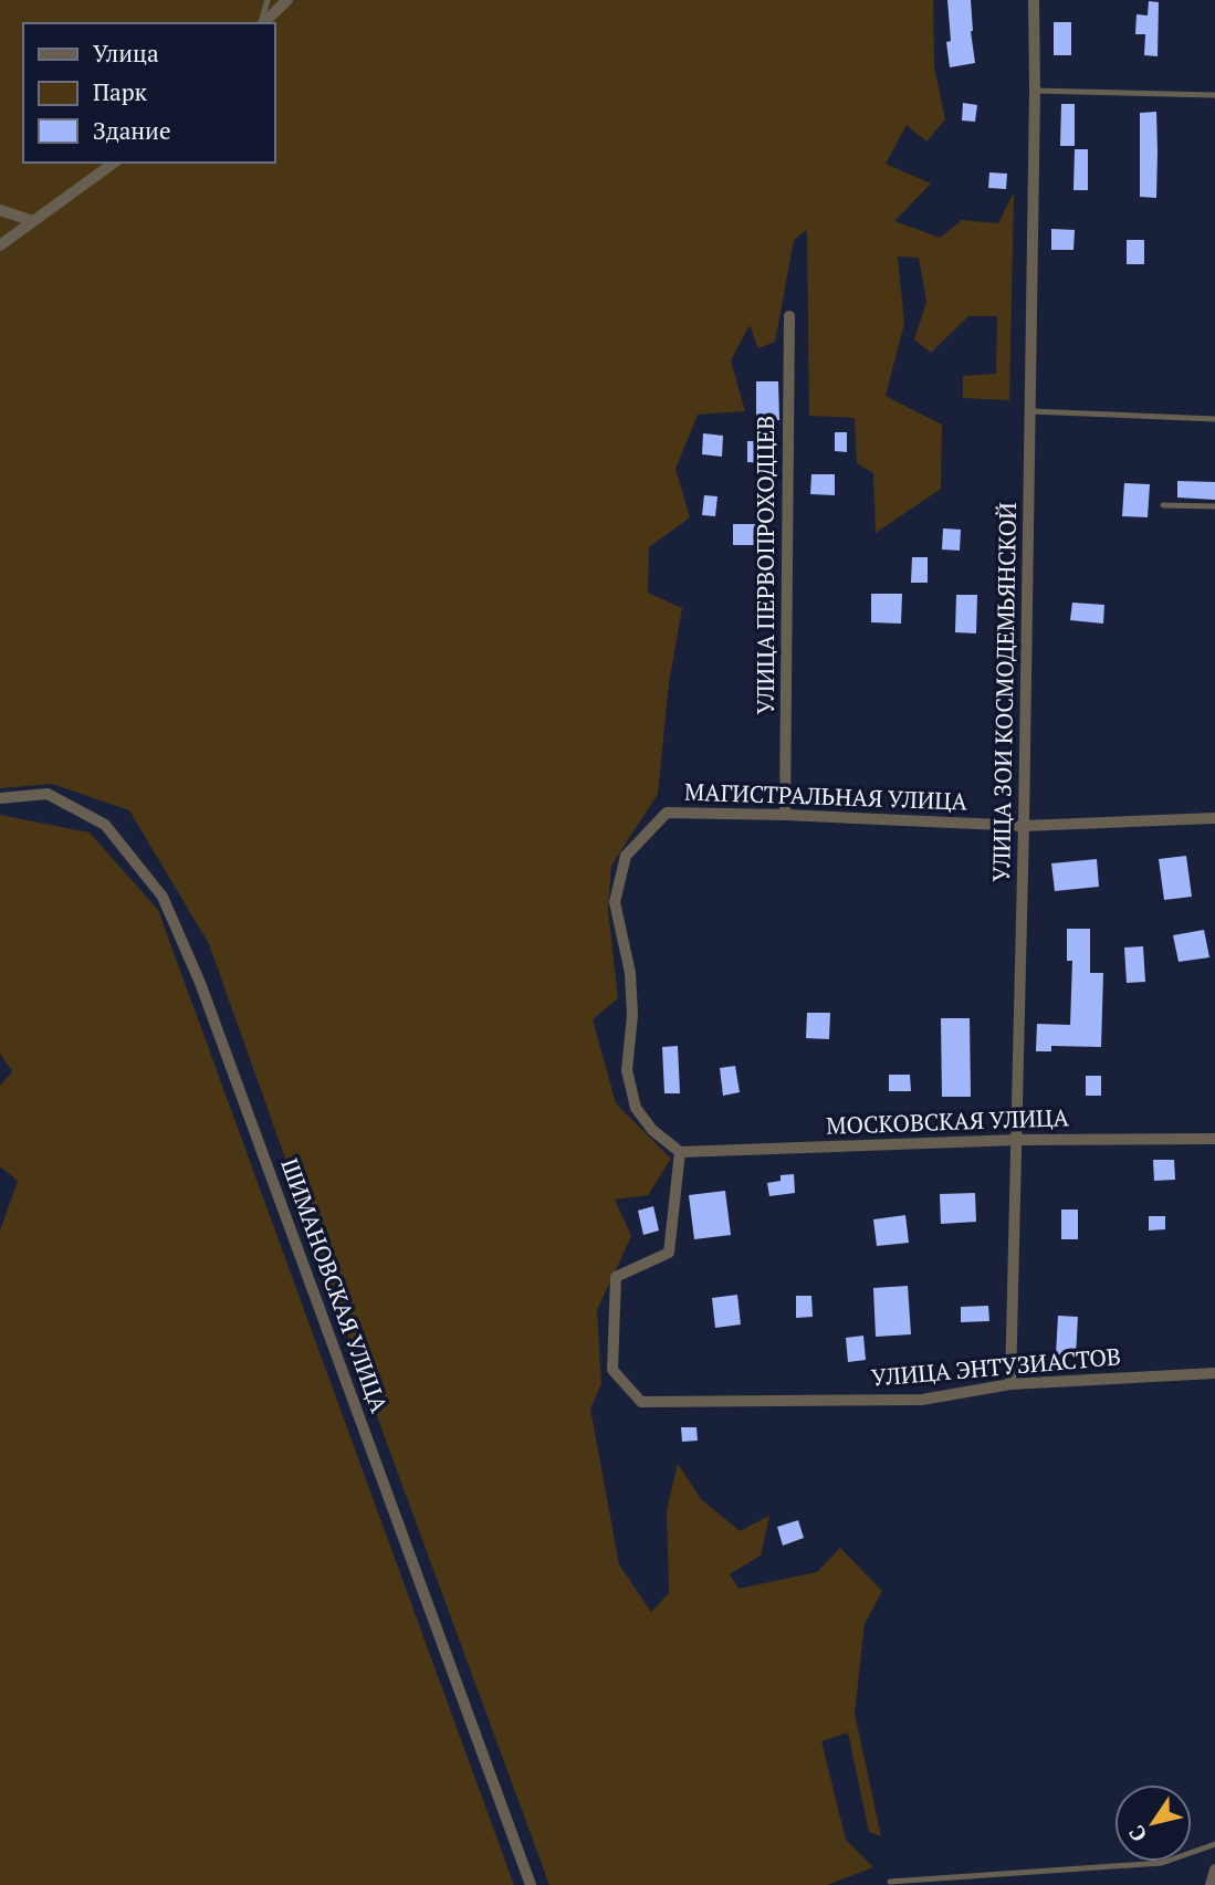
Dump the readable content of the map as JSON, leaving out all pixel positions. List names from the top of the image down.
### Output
{
  "streets": {
    "street": [
      "УЛИЦА ПЕРВОПРОХОДЦЕВ",
      "УЛИЦА ЗОИ КОСМОДЕМЬЯНСКОЙ",
      "МАГИСТРАЛЬНАЯ УЛИЦА",
      "МОСКОВСКАЯ УЛИЦА",
      "ШИМАНОВСКАЯ УЛИЦА",
      "УЛИЦА ЭНТУЗИАСТОВ"
    ]
  },
  "crossings": [
    ["УЛИЦА ПЕРВОПРОХОДЦЕВ", "МАГИСТРАЛЬНАЯ УЛИЦА"],
    ["УЛИЦА ЗОИ КОСМОДЕМЬЯНСКОЙ", "МАГИСТРАЛЬНАЯ УЛИЦА"],
    ["УЛИЦА ЗОИ КОСМОДЕМЬЯНСКОЙ", "МОСКОВСКАЯ УЛИЦА"],
    ["УЛИЦА ЗОИ КОСМОДЕМЬЯНСКОЙ", "УЛИЦА ЭНТУЗИАСТОВ"],
    ["МАГИСТРАЛЬНАЯ УЛИЦА", "МОСКОВСКАЯ УЛИЦА"],
    ["МАГИСТРАЛЬНАЯ УЛИЦА", "УЛИЦА ЭНТУЗИАСТОВ"],
    ["МОСКОВСКАЯ УЛИЦА", "УЛИЦА ЭНТУЗИАСТОВ"]
  ],
  "legend": ["Улица", "Парк", "Здание"],
  "north": "bottom left"
}
